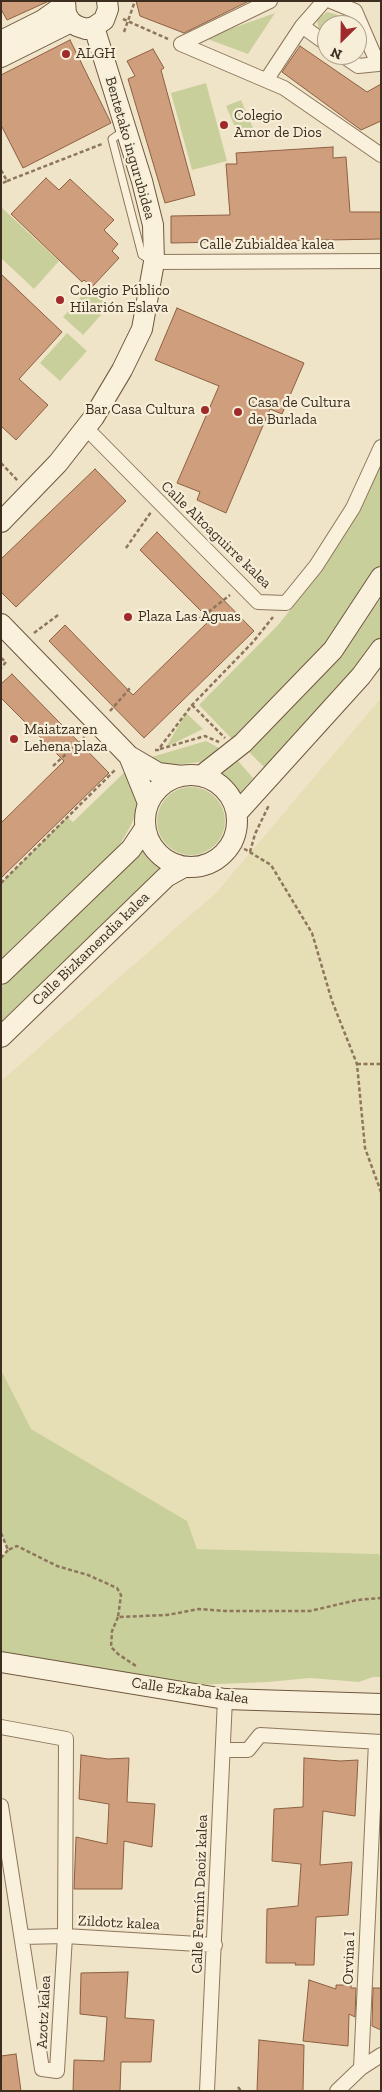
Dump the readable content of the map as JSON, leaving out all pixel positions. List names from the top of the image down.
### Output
{
  "streets": {
    "main road": ["Bentetako ingurubidea", "Calle Bizkamendia kalea", "Calle Ezkaba kalea"],
    "street": [
      "Calle Zubialdea kalea",
      "Calle Altoaguirre kalea",
      "Calle Fermín Daoiz kalea",
      "Zildotz kalea",
      "Orvina I",
      "Azotz kalea"
    ]
  },
  "crossings": [
    ["Bentetako ingurubidea", "Calle Zubialdea kalea"],
    ["Bentetako ingurubidea", "Calle Altoaguirre kalea"],
    ["Calle Ezkaba kalea", "Calle Fermín Daoiz kalea"],
    ["Calle Fermín Daoiz kalea", "Zildotz kalea"],
    ["Calle Fermín Daoiz kalea", "Orvina I"],
    ["Zildotz kalea", "Azotz kalea"]
  ],
  "places": [
    "ALGH",
    "Colegio Amor de Dios",
    "Colegio Público Hilarión Eslava",
    "Bar Casa Cultura",
    "Casa de Cultura de Burlada",
    "Plaza Las Aguas",
    "Maiatzaren Lehena plaza"
  ],
  "north": "bottom left"
}
